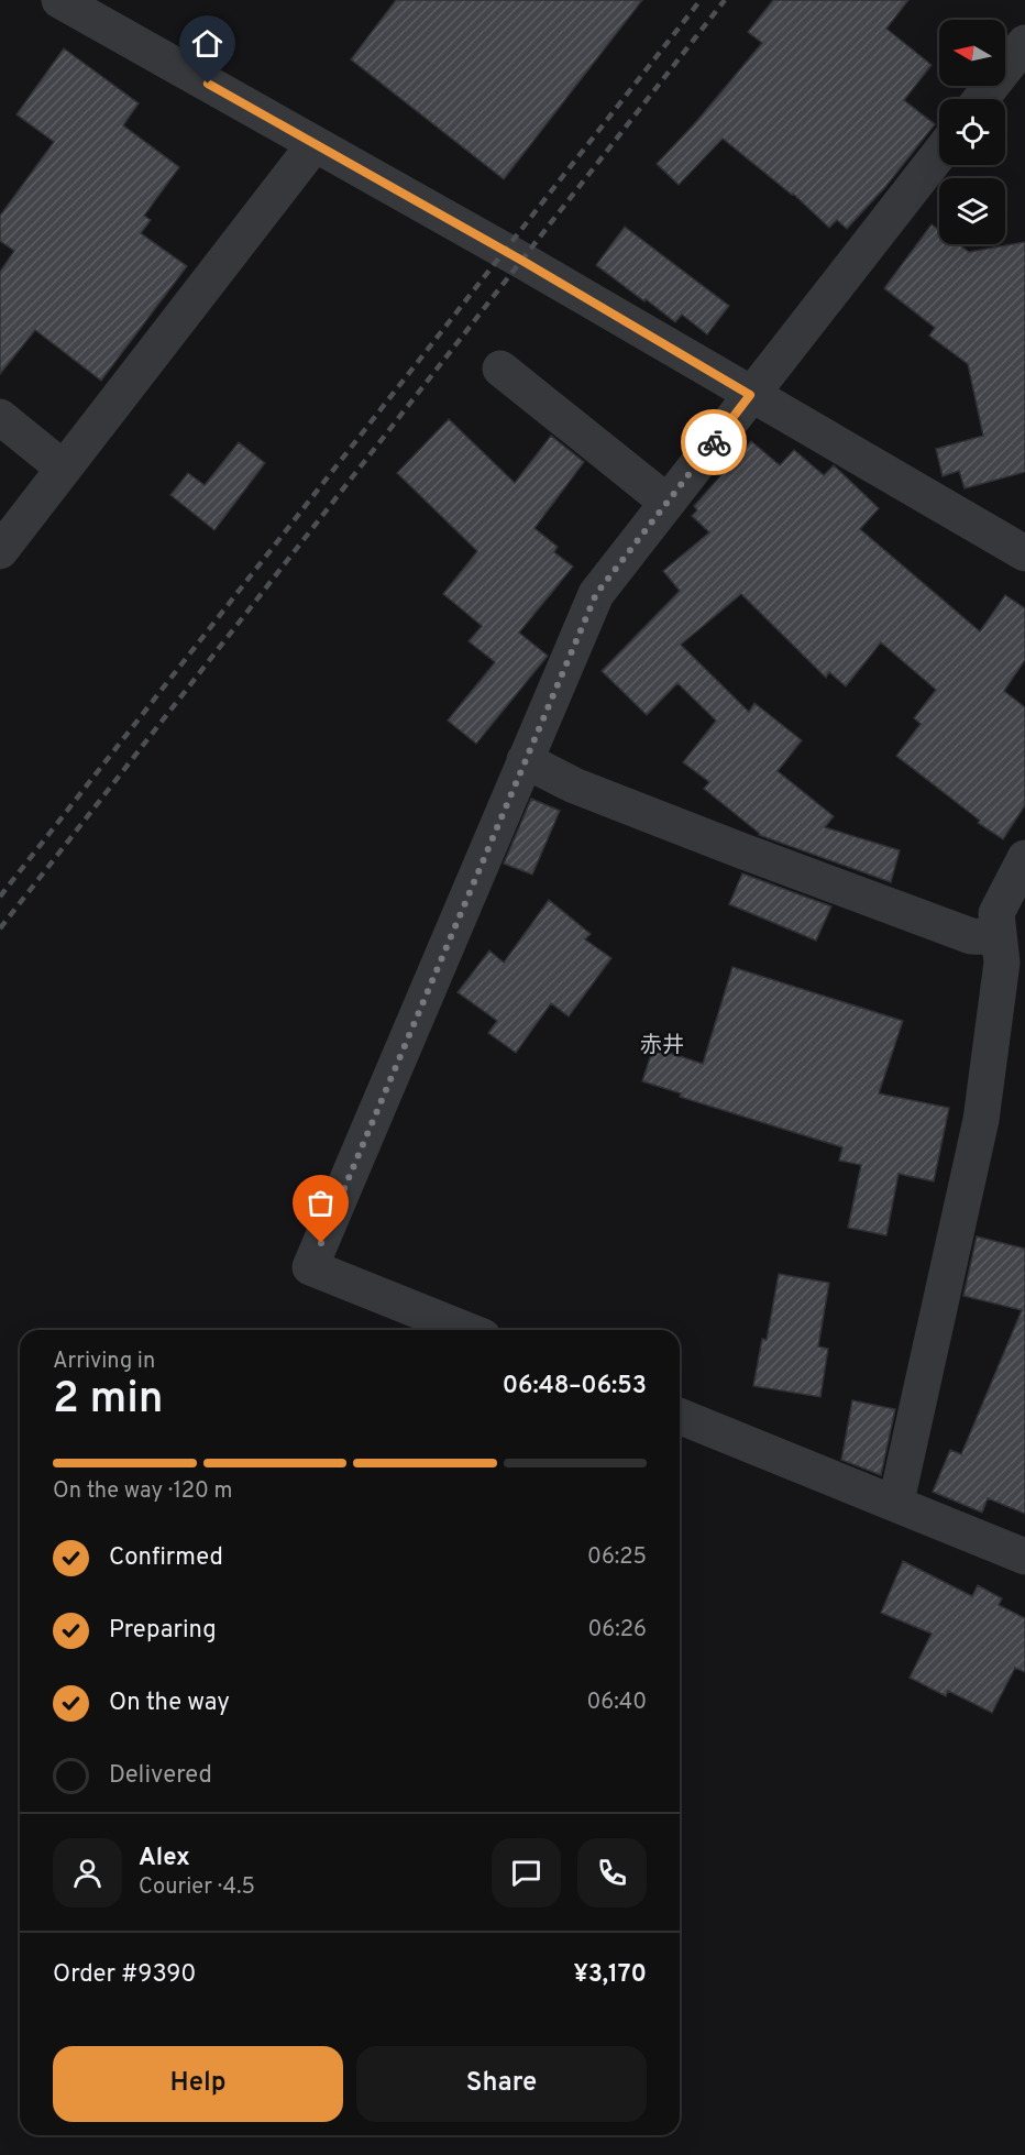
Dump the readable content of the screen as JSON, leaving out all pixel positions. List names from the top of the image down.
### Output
{
  "districts": ["赤井"],
  "north": "left",
  "page": {
    "heading": ["2 min", "Arriving in", "06:48–06:53"],
    "panel": [
      "Alex",
      "Courier · 4.5",
      "Order #9390",
      "¥3,170"
    ],
    "bar": "On the way · 120 m",
    "list": [
      ["Confirmed", "06:25"],
      ["Preparing", "06:26"],
      ["On the way", "06:40"],
      "Delivered"
    ],
    "buttons": ["Help", "Share"]
  }
}
